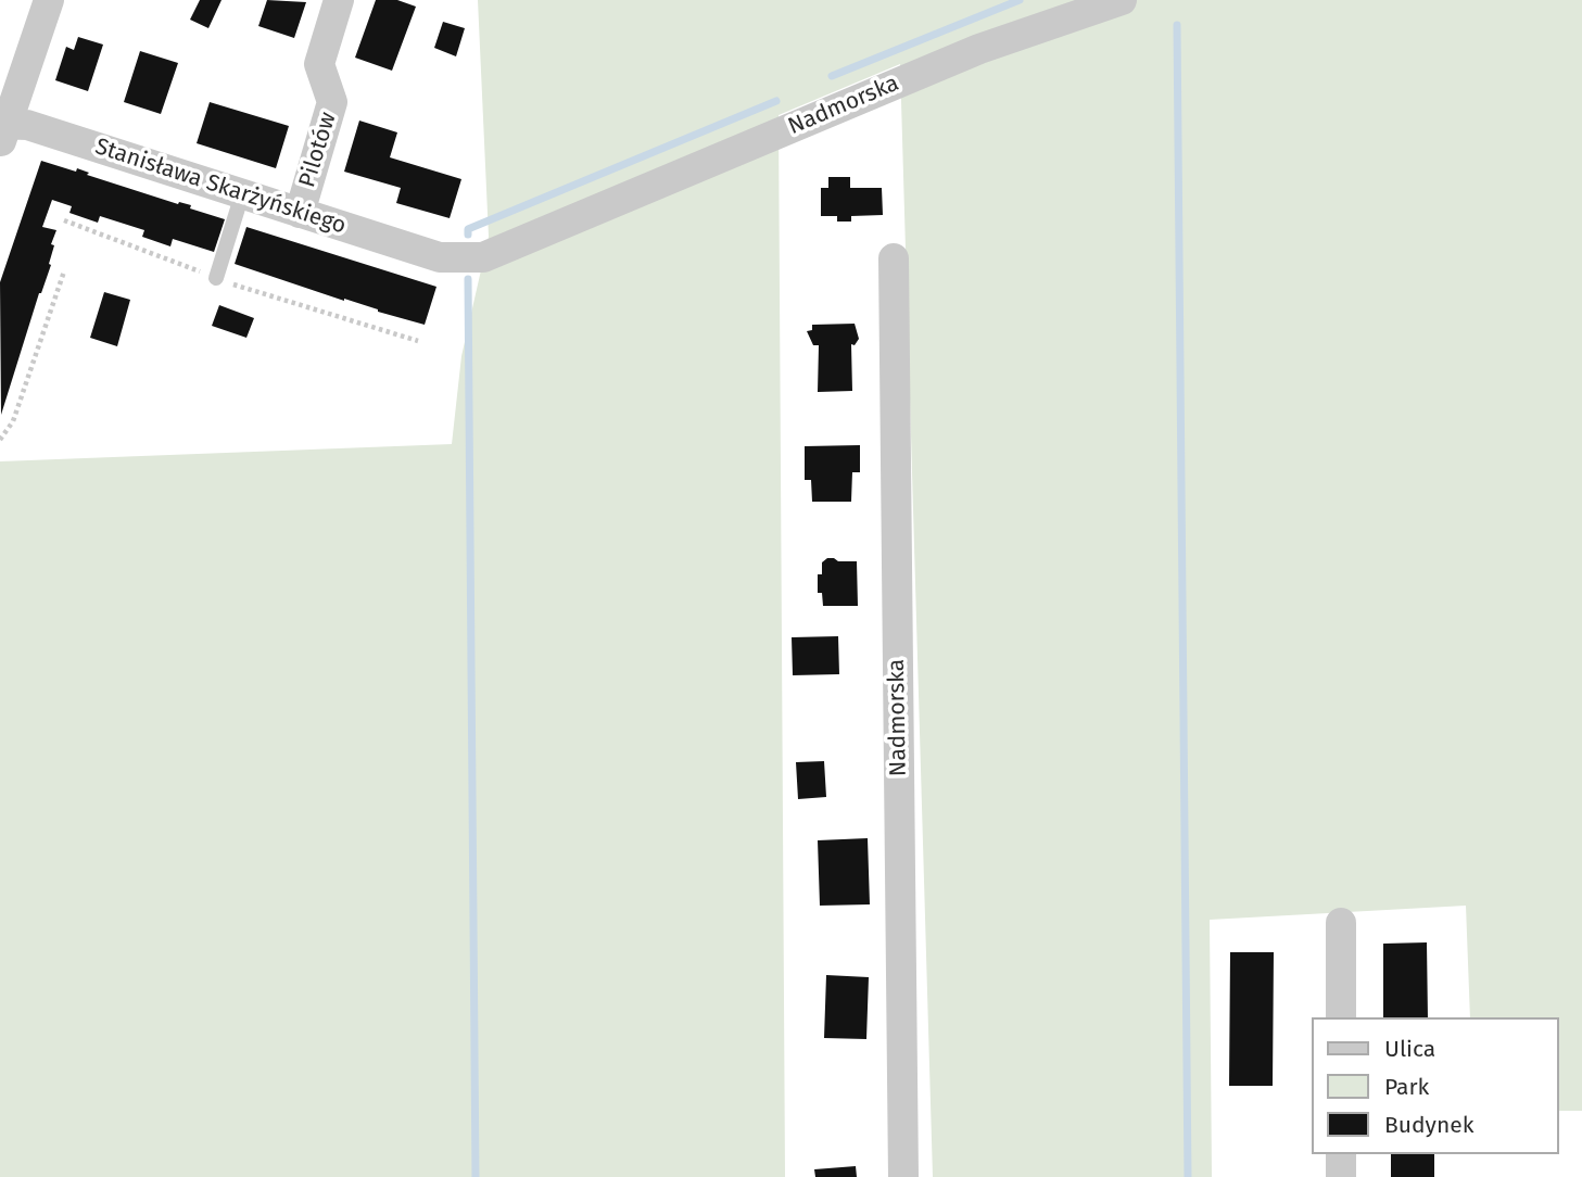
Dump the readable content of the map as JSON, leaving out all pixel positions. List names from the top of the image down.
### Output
{
  "streets": {
    "street": ["Nadmorska", "Pilotów", "Stanisława Skarżyńskiego"]
  },
  "crossings": [
    ["Nadmorska", "Stanisława Skarżyńskiego"],
    ["Pilotów", "Stanisława Skarżyńskiego"]
  ],
  "legend": ["Ulica", "Park", "Budynek"]
}
